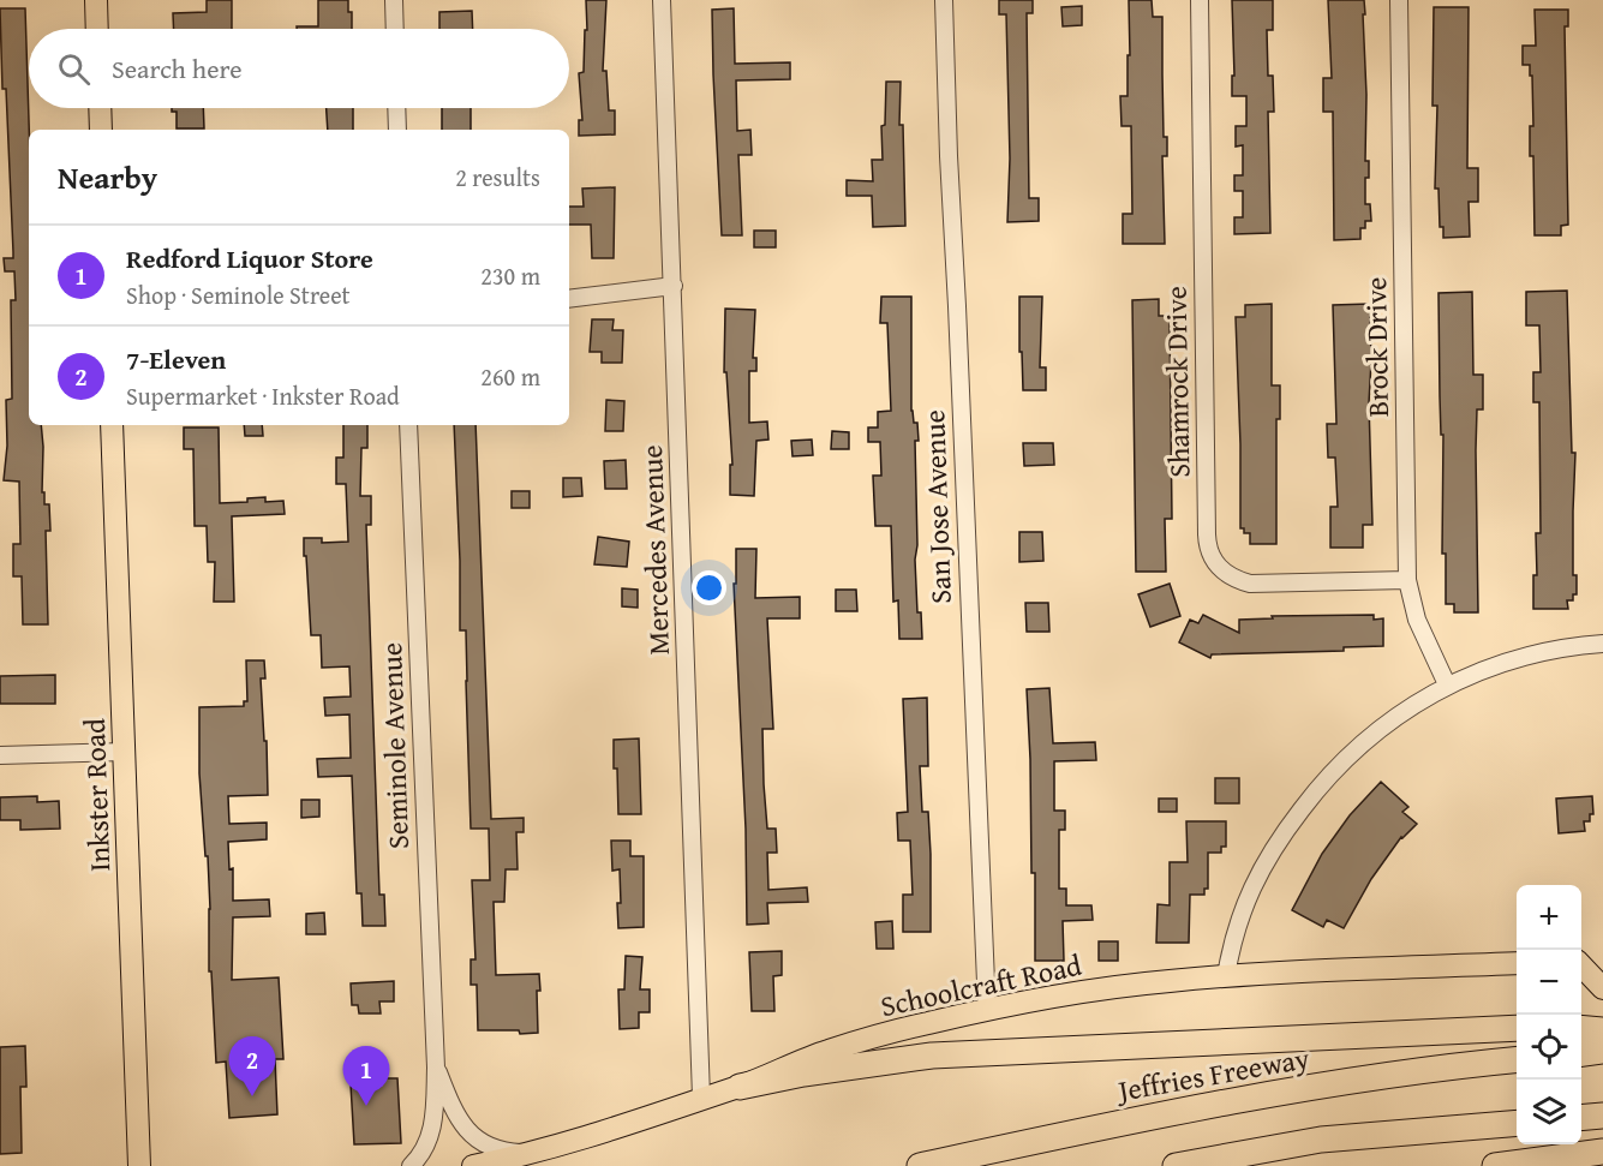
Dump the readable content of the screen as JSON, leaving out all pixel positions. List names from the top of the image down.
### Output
{
  "streets": {
    "highway": ["Jeffries Freeway"],
    "main road": ["Inkster Road", "Schoolcraft Road"],
    "street": [
      "Brock Drive",
      "Shamrock Drive",
      "San Jose Avenue",
      "Mercedes Avenue",
      "Seminole Avenue"
    ]
  },
  "crossings": [
    ["Brock Drive", "Shamrock Drive"],
    ["San Jose Avenue", "Schoolcraft Road"],
    ["Mercedes Avenue", "Schoolcraft Road"]
  ],
  "page": {
    "search": "Search here",
    "heading": ["Nearby", "2 results"],
    "list": [
      {
        "mark": "1",
        "name": "Redford Liquor Store",
        "note": "Shop · Seminole Street",
        "value": "230 m"
      },
      {
        "mark": "2",
        "name": "7-Eleven",
        "note": "Supermarket · Inkster Road",
        "value": "260 m"
      }
    ],
    "map_buttons": ["+", "−"],
    "pins": ["2", "1"]
  }
}
